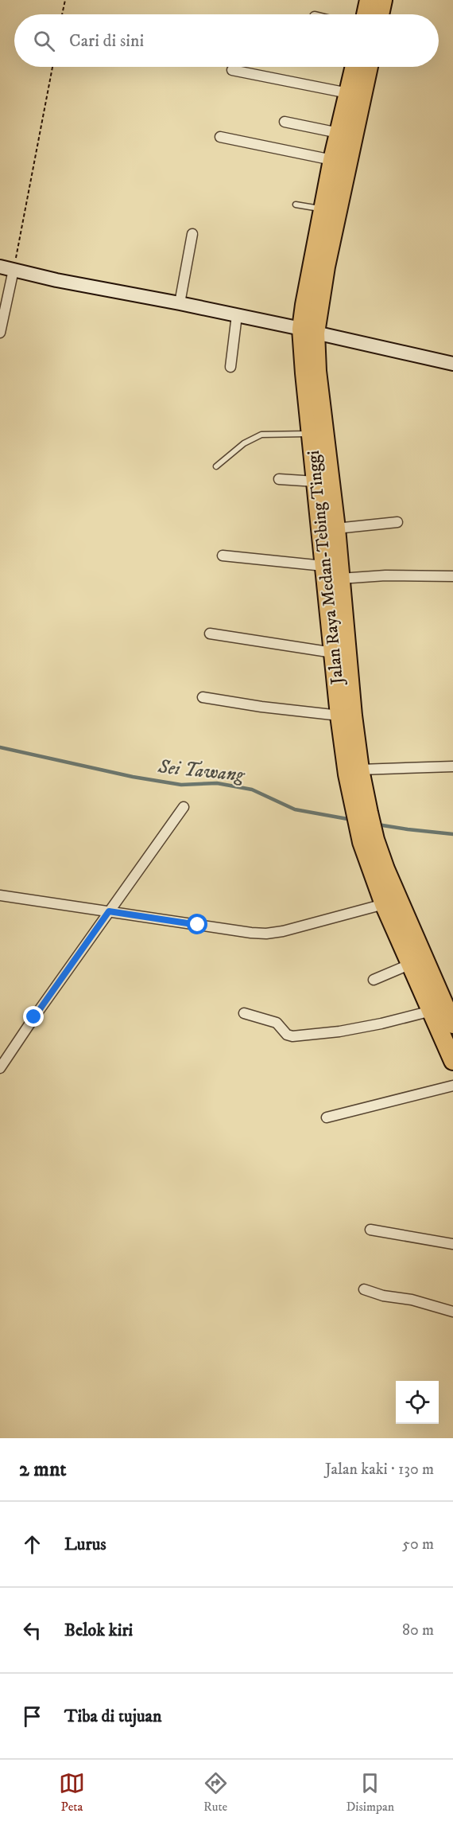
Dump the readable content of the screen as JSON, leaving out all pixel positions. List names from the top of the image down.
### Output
{
  "streets": {
    "highway": ["Jalan Raya Medan-Tebing Tinggi"]
  },
  "water": ["Sei Tawang"],
  "page": {
    "search": "Cari di sini",
    "heading": ["2 mnt", "Jalan kaki · 130 m"],
    "list": [
      ["Lurus", "50 m"],
      ["Belok kiri", "80 m"],
      "Tiba di tujuan"
    ],
    "nav": ["Peta", "Rute", "Disimpan"]
  }
}
